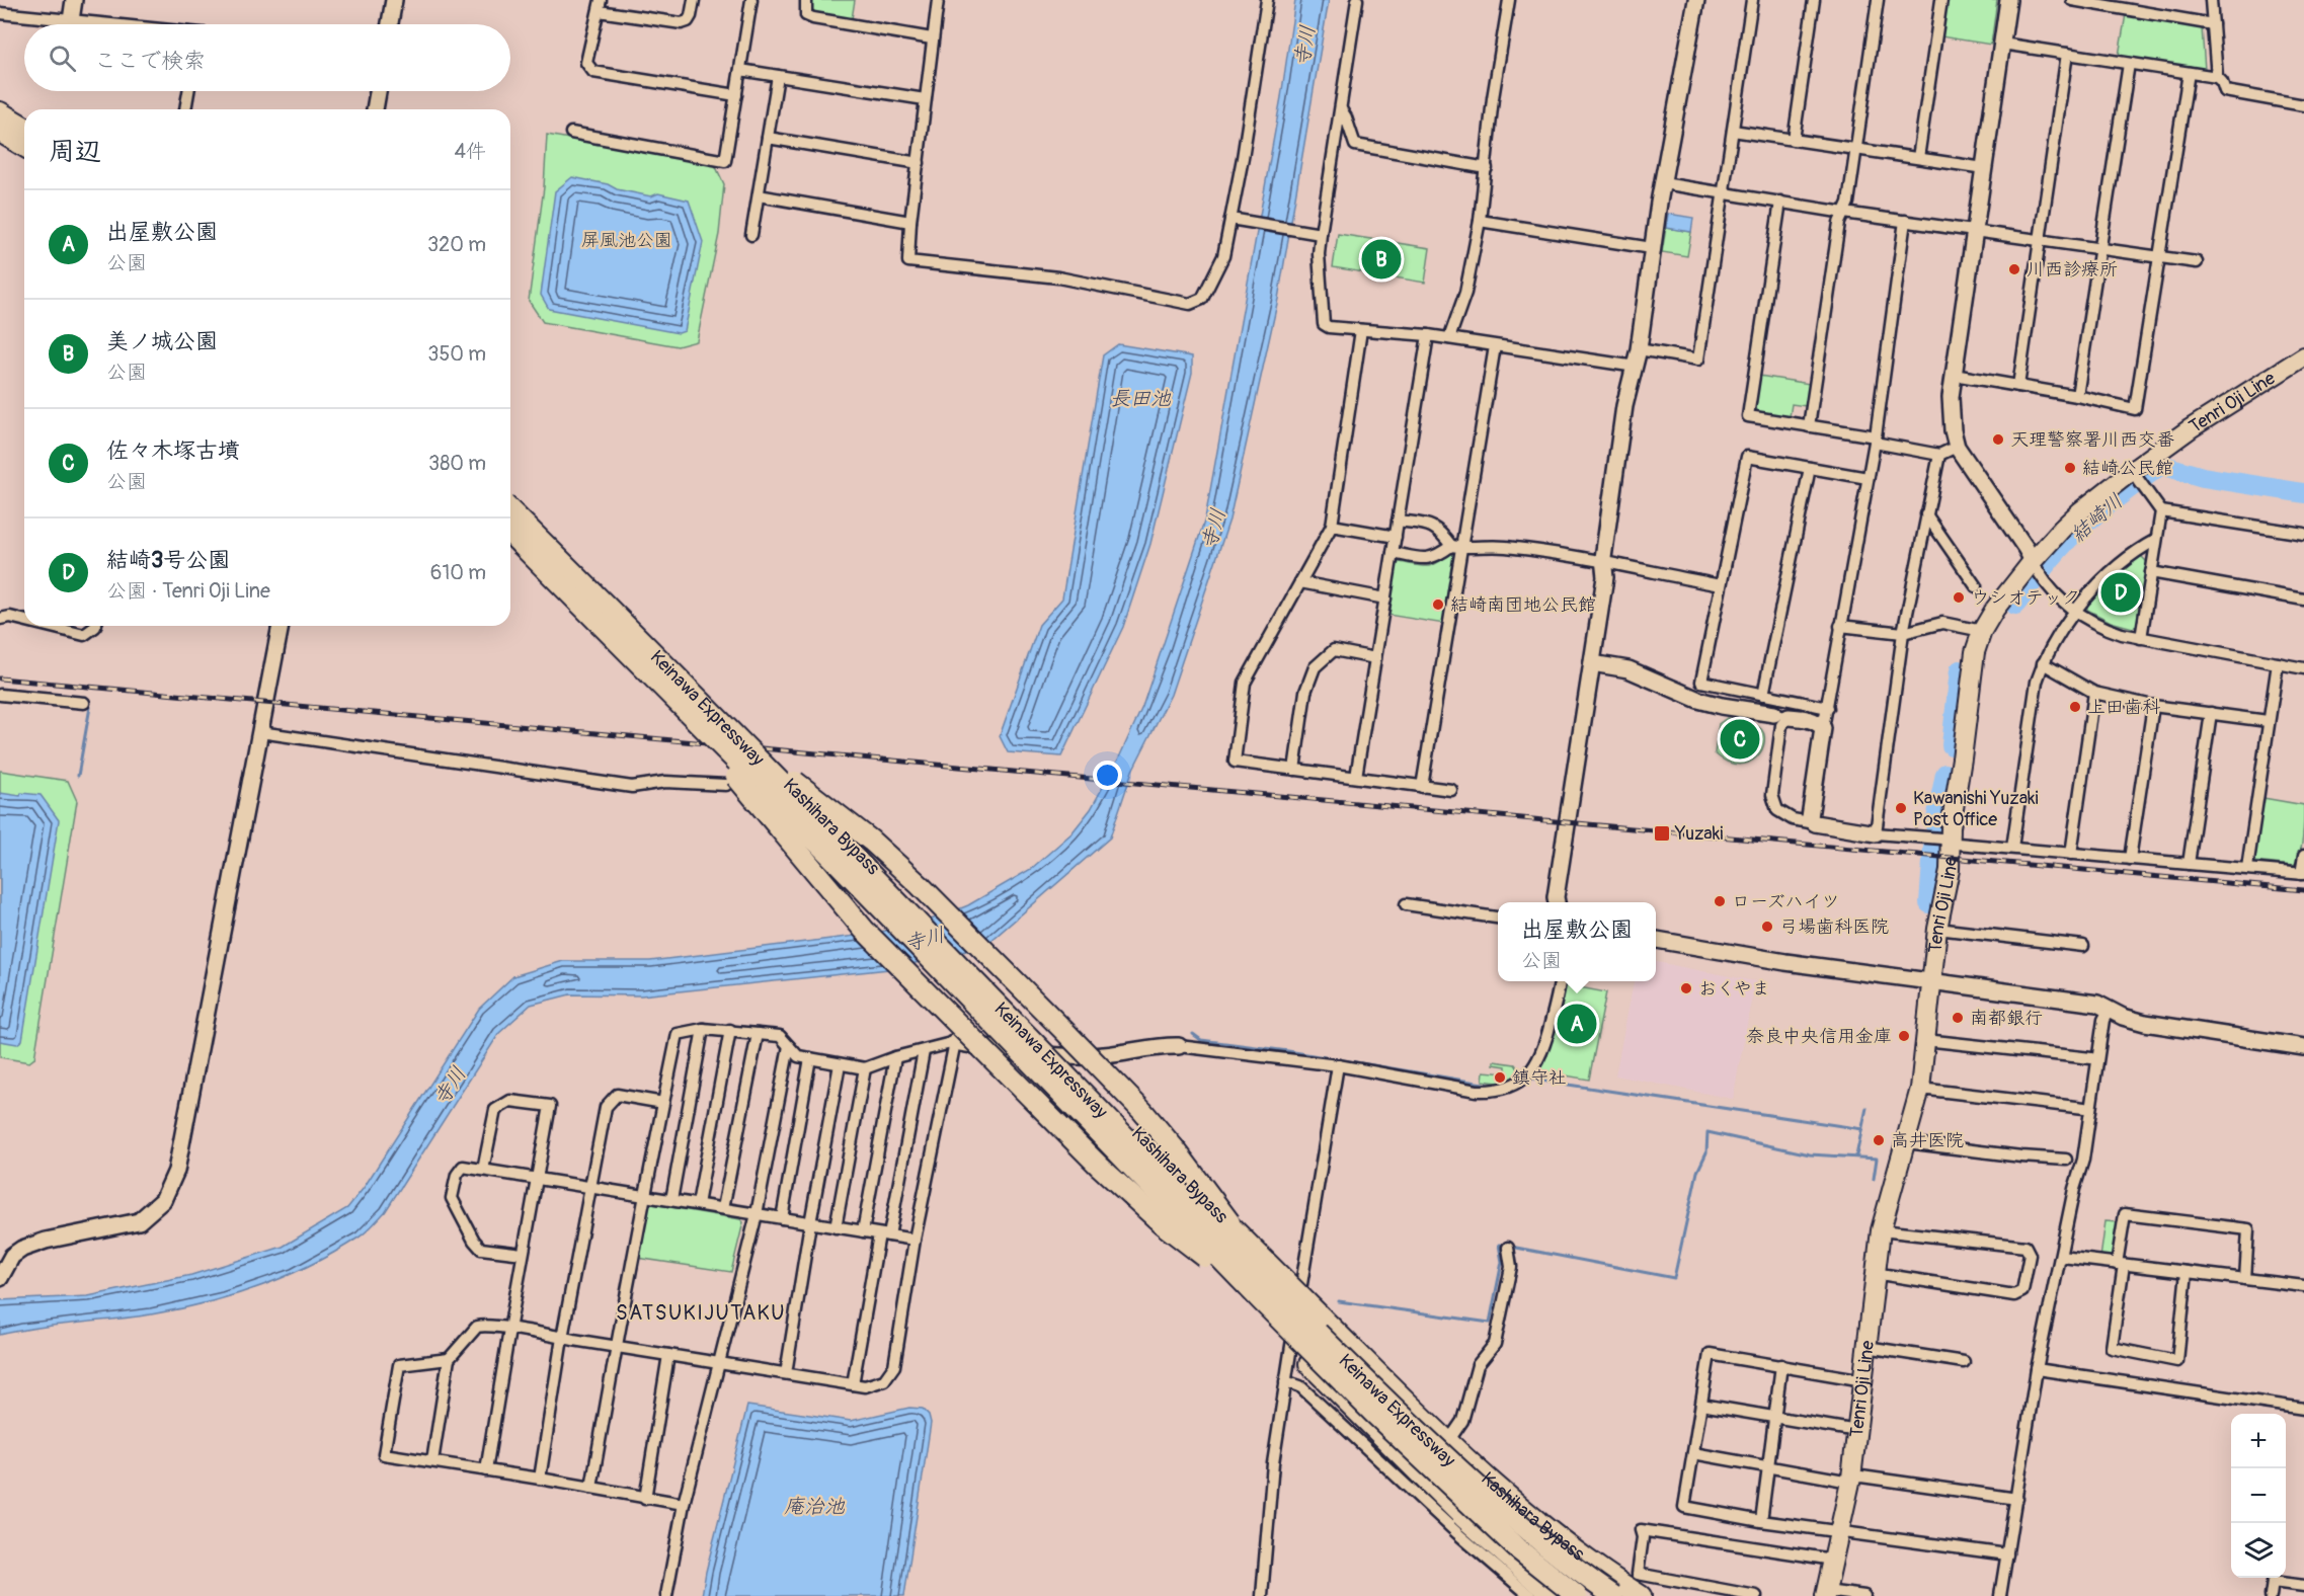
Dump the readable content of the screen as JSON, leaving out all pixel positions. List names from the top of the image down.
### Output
{
  "streets": {
    "highway": ["Keinawa Expressway", "Kashihara Bypass"],
    "main road": ["Tenri Oji Line"]
  },
  "districts": ["SATSUKIJUTAKU"],
  "water": [
    "寺川",
    "長田池",
    "結崎川",
    "庵治池"
  ],
  "parks": ["屏風池公園"],
  "places": {
    "other": [
      "川西診療所",
      "天理警察署川西交番",
      "結崎公民館",
      "ウシオテック",
      "結崎南団地公民館",
      "上田歯科",
      "Kawanishi Yuzaki Post Office",
      "ローズハイツ",
      "弓場歯科医院",
      "おくやま",
      "南都銀行",
      "奈良中央信用金庫",
      "鎮守社",
      "高井医院"
    ],
    "transit": ["Yuzaki"]
  },
  "page": {
    "search": "ここで検索",
    "heading": ["周辺", "4件"],
    "list": [
      {
        "mark": "A",
        "name": "出屋敷公園",
        "note": "公園",
        "value": "320 m"
      },
      {
        "mark": "B",
        "name": "美ノ城公園",
        "note": "公園",
        "value": "350 m"
      },
      {
        "mark": "C",
        "name": "佐々木塚古墳",
        "note": "公園",
        "value": "380 m"
      },
      {
        "mark": "D",
        "name": "結崎3号公園",
        "note": "公園 · Tenri Oji Line",
        "value": "610 m"
      }
    ],
    "pins": [
      "B",
      "D",
      "C",
      "A"
    ],
    "popup": ["出屋敷公園", "公園"],
    "map_buttons": ["+", "−"]
  }
}
